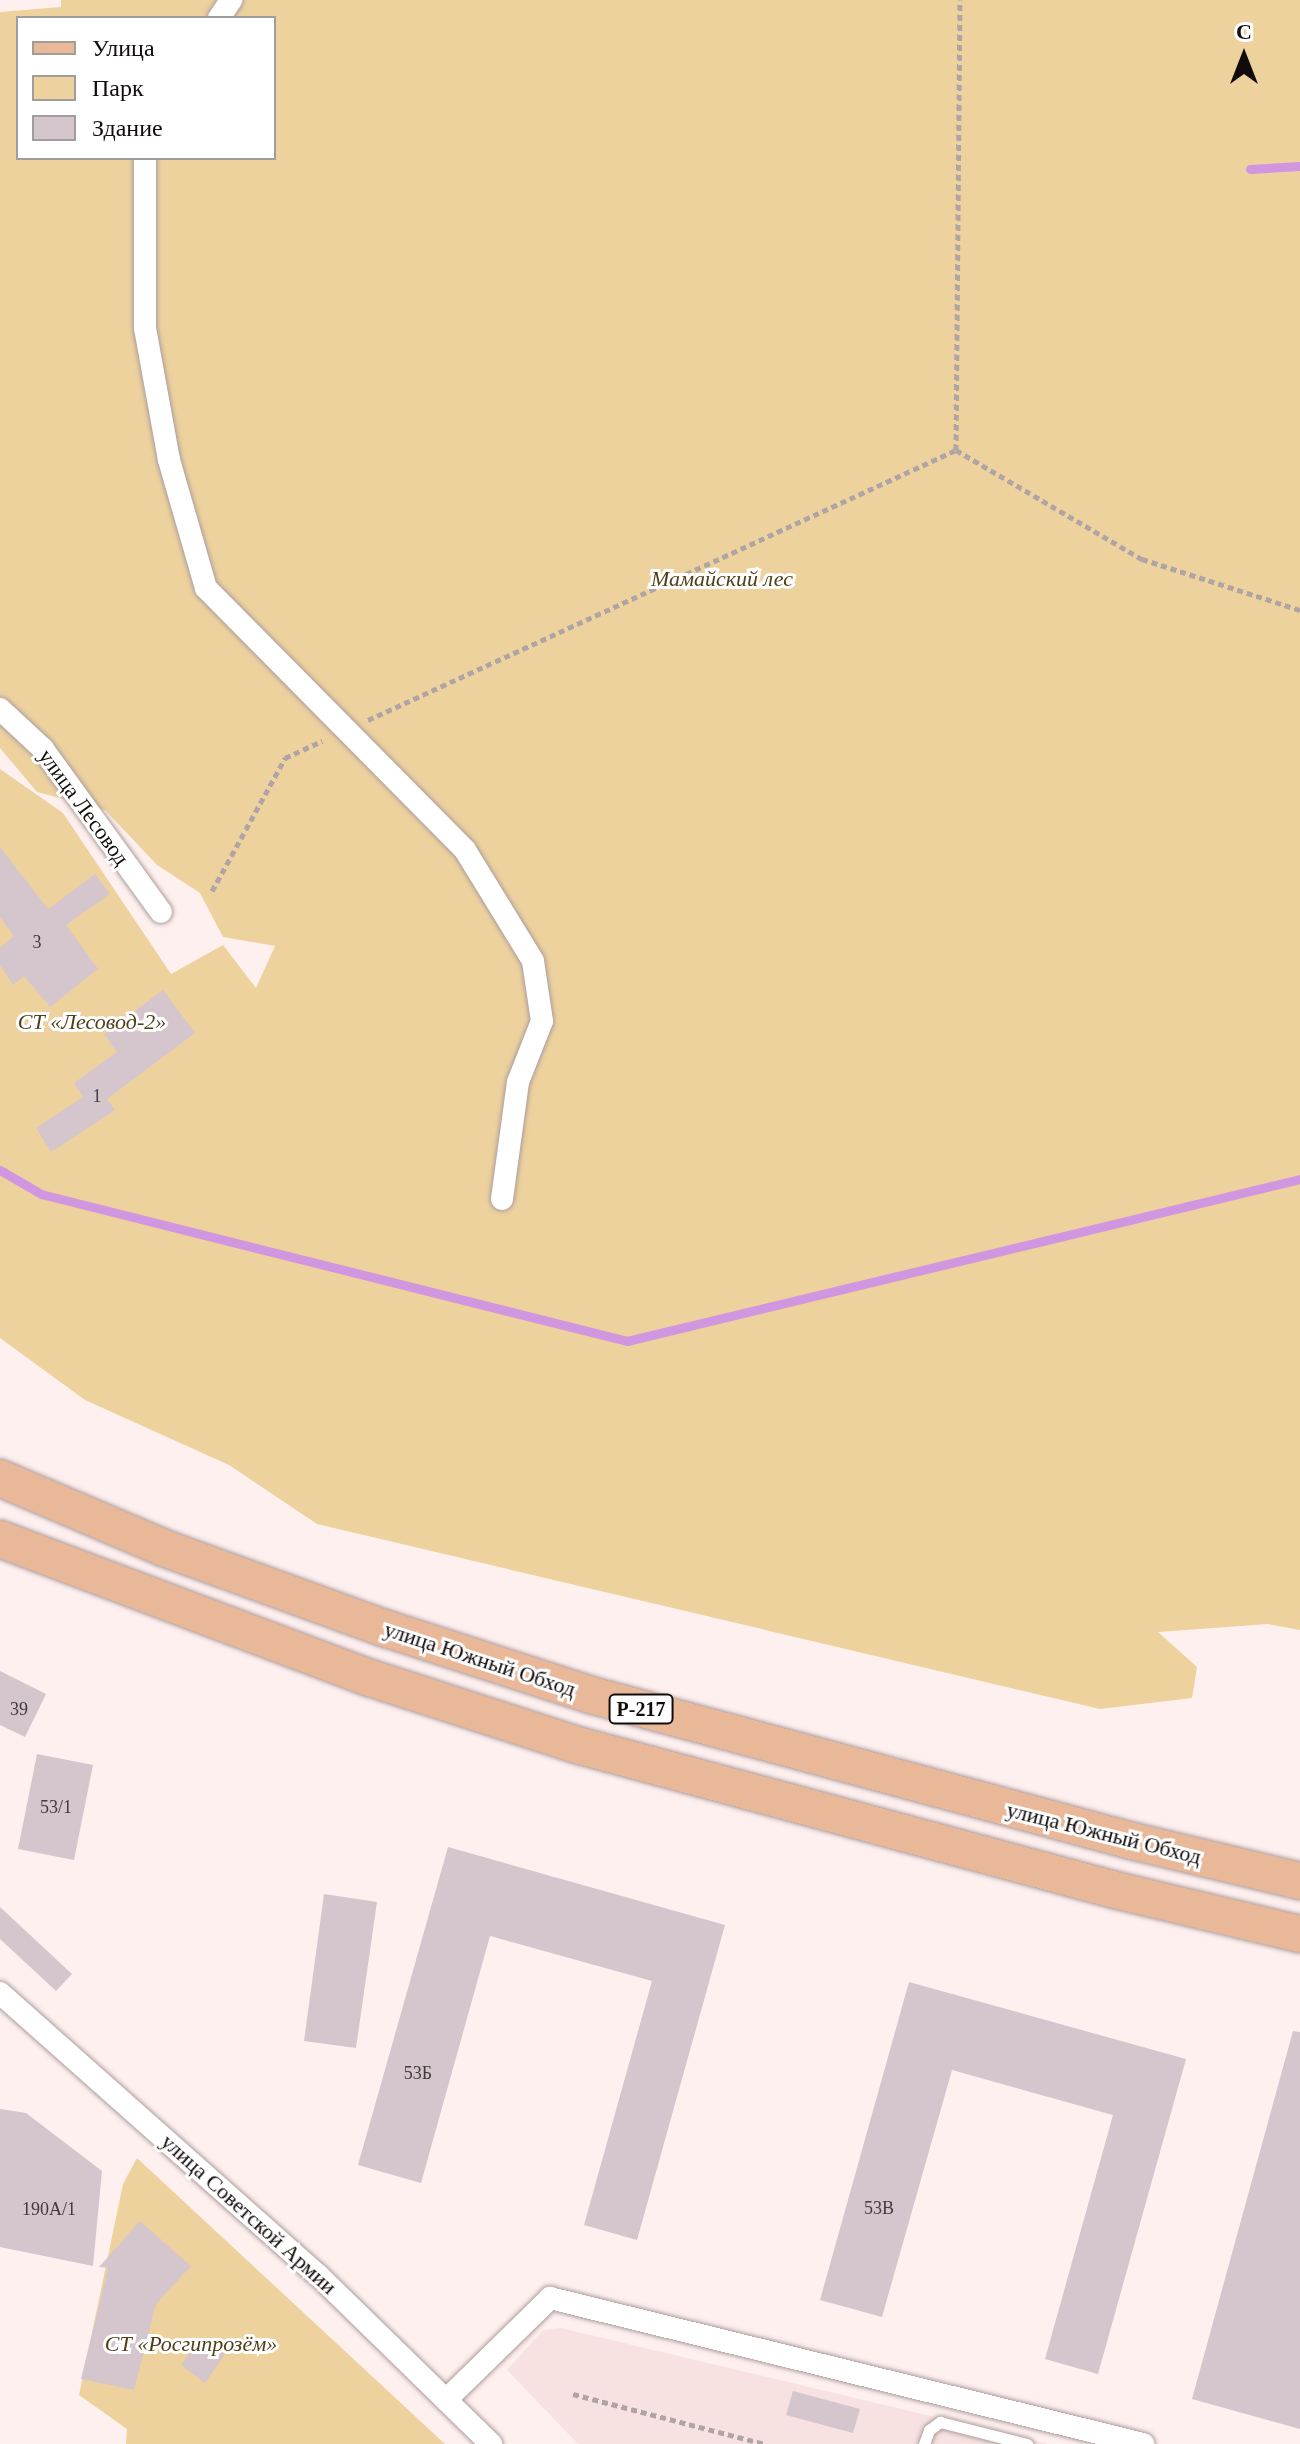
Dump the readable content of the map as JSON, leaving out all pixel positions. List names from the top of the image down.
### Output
{
  "streets": {
    "main road": ["улица Южный Обход", "Р-217"],
    "street": ["улица Лесовод", "улица Советской Армии"]
  },
  "parks": ["Мамайский лес", "СТ «Лесовод-2»", "СТ «Росгипрозём»"],
  "house_numbers": [
    "3",
    "1",
    "39",
    "53/1",
    "53Б",
    "53В",
    "190А/1"
  ],
  "legend": ["Улица", "Парк", "Здание"],
  "north": "top"
}
